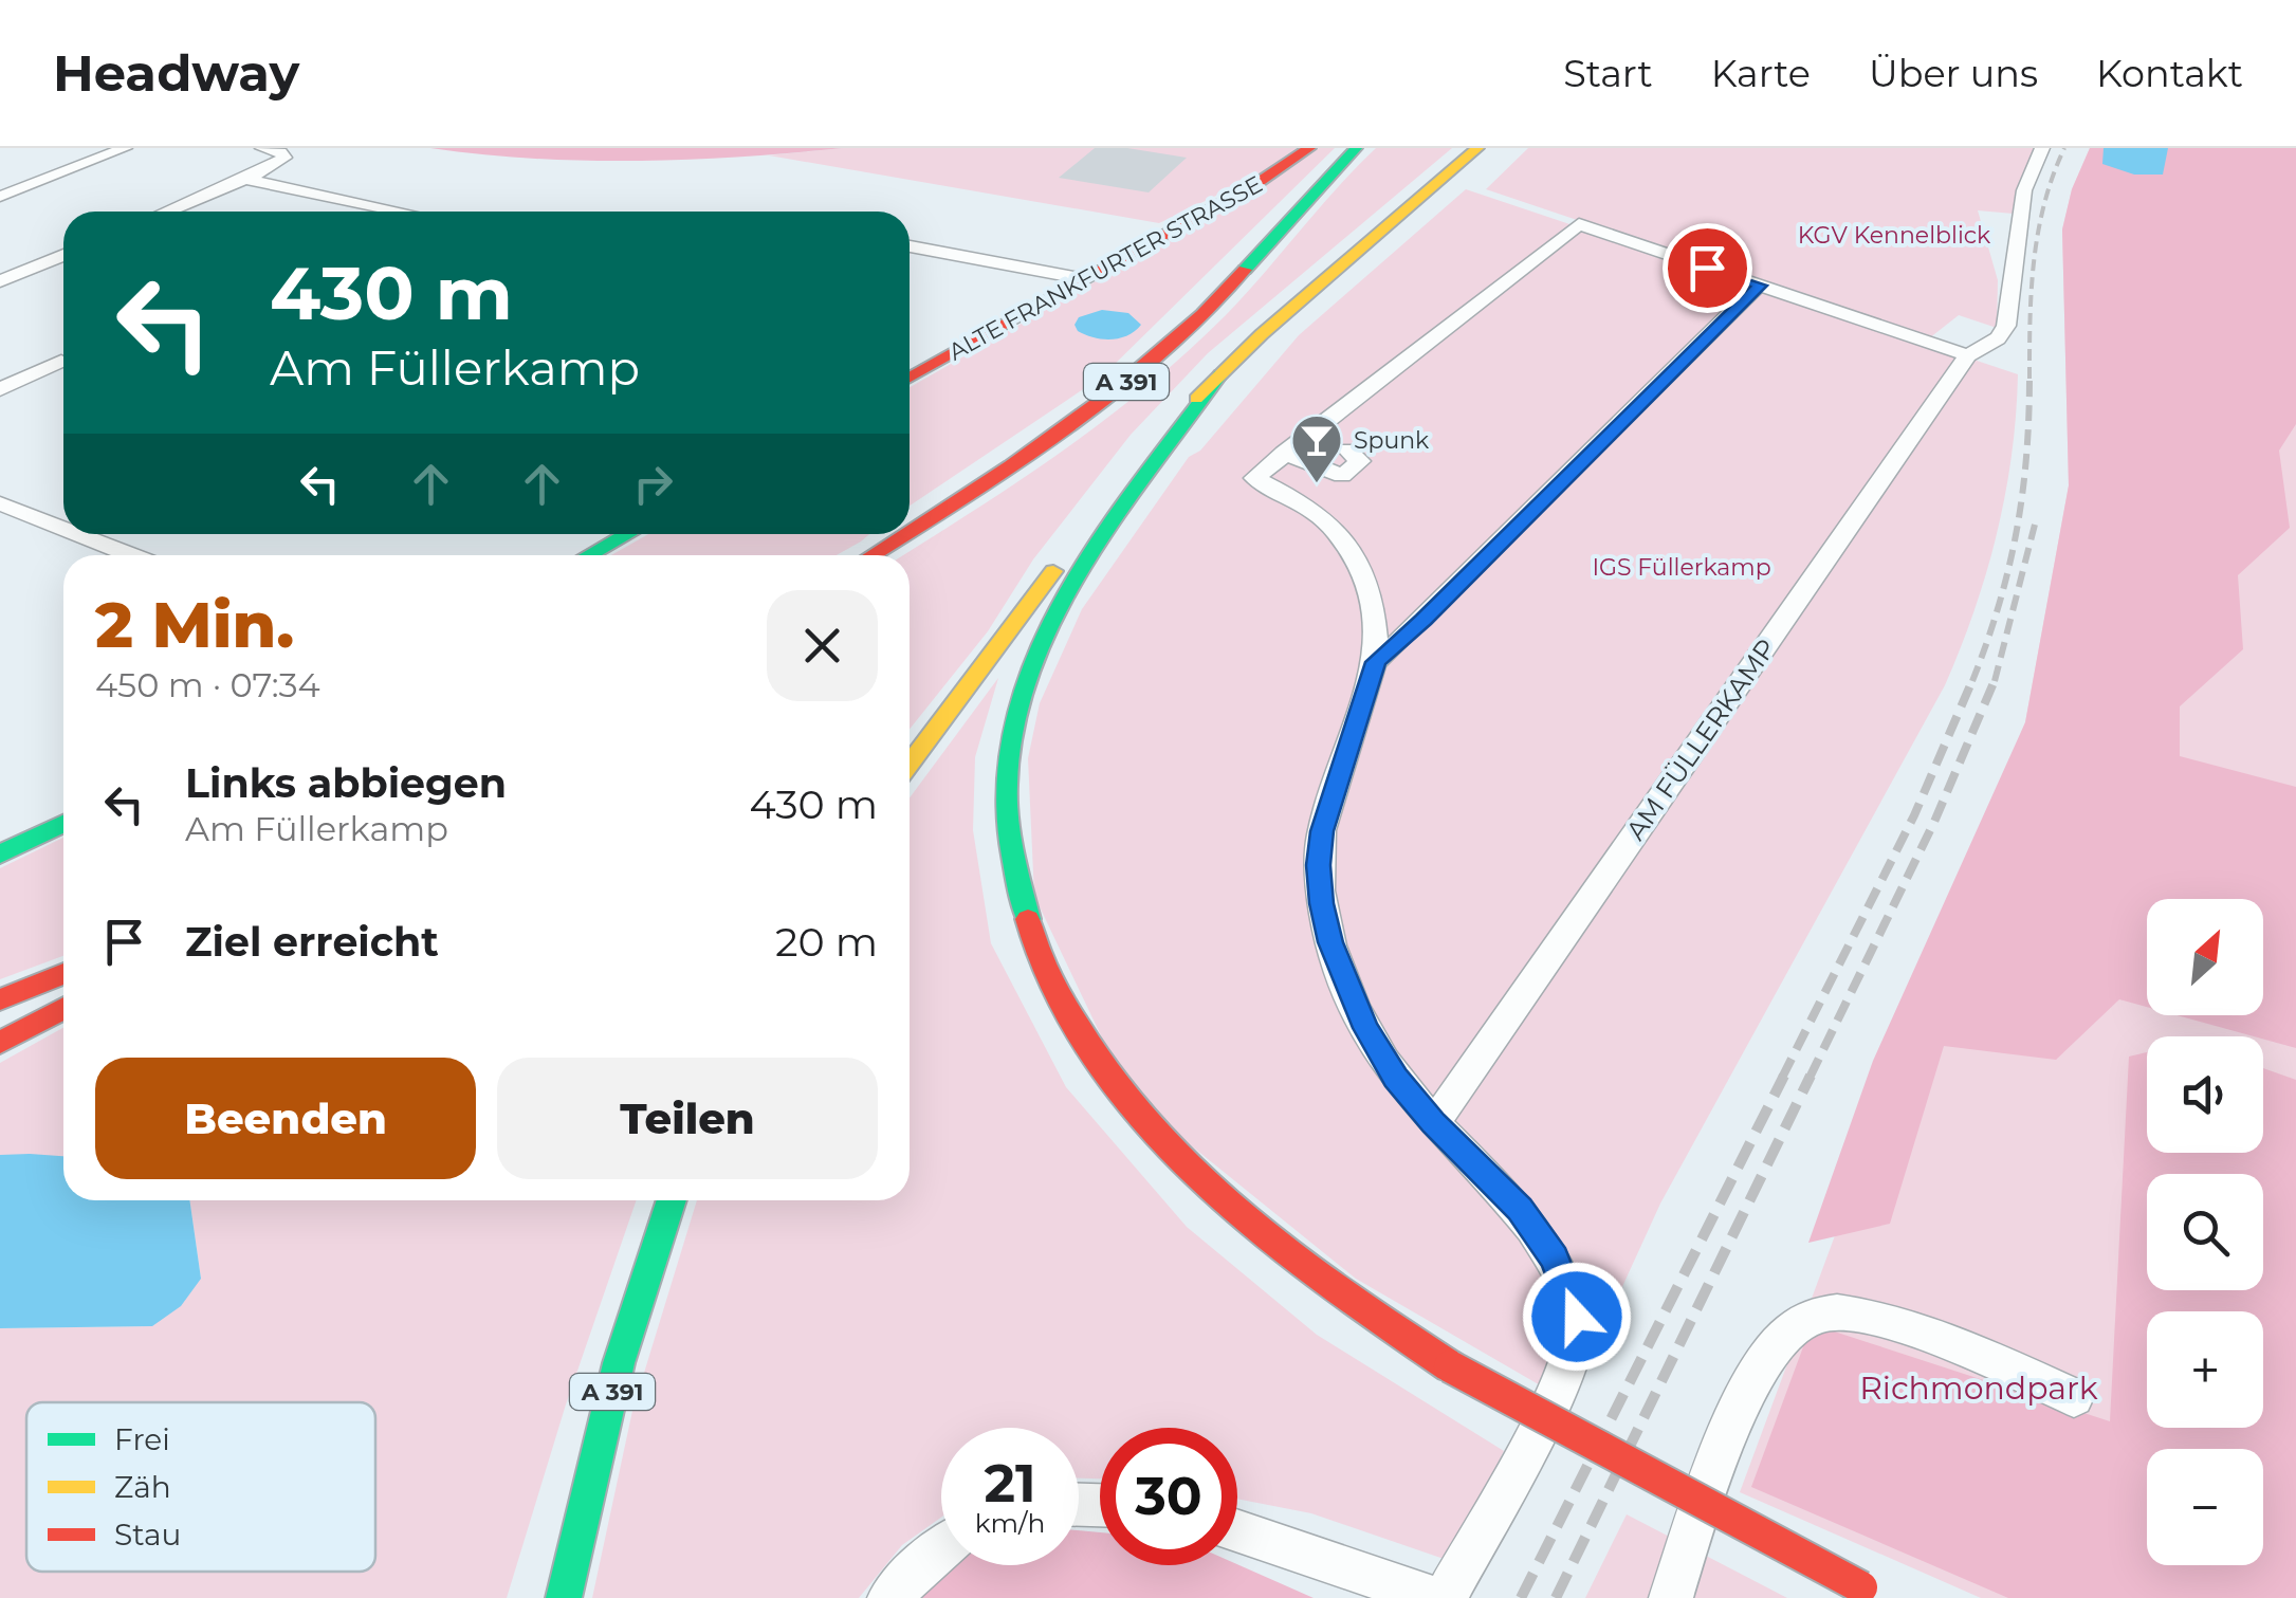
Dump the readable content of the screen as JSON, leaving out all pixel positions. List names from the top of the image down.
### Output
{
  "streets": {
    "main road": ["ALTE FRANKFURTER STRASSE", "A 391"],
    "street": ["AM FÜLLERKAMP"]
  },
  "parks": ["KGV Kennelblick", "IGS Füllerkamp", "Richmondpark"],
  "places": {
    "bar": ["Spunk"]
  },
  "legend": ["Frei", "Zäh", "Stau"],
  "north": "top right",
  "page": {
    "header": "Headway",
    "nav": [
      "Start",
      "Karte",
      "Über uns",
      "Kontakt"
    ],
    "turn": ["430 m", "Am Füllerkamp"],
    "heading": ["2 Min.", "450 m · 07:34"],
    "list": [
      {
        "name": "Links abbiegen",
        "note": "Am Füllerkamp",
        "value": "430 m"
      },
      {
        "name": "Ziel erreicht",
        "value": "20 m"
      }
    ],
    "map_buttons": ["+", "−"],
    "buttons": ["Beenden", "Teilen"],
    "speed": "21 km/h",
    "limit": "30"
  }
}
